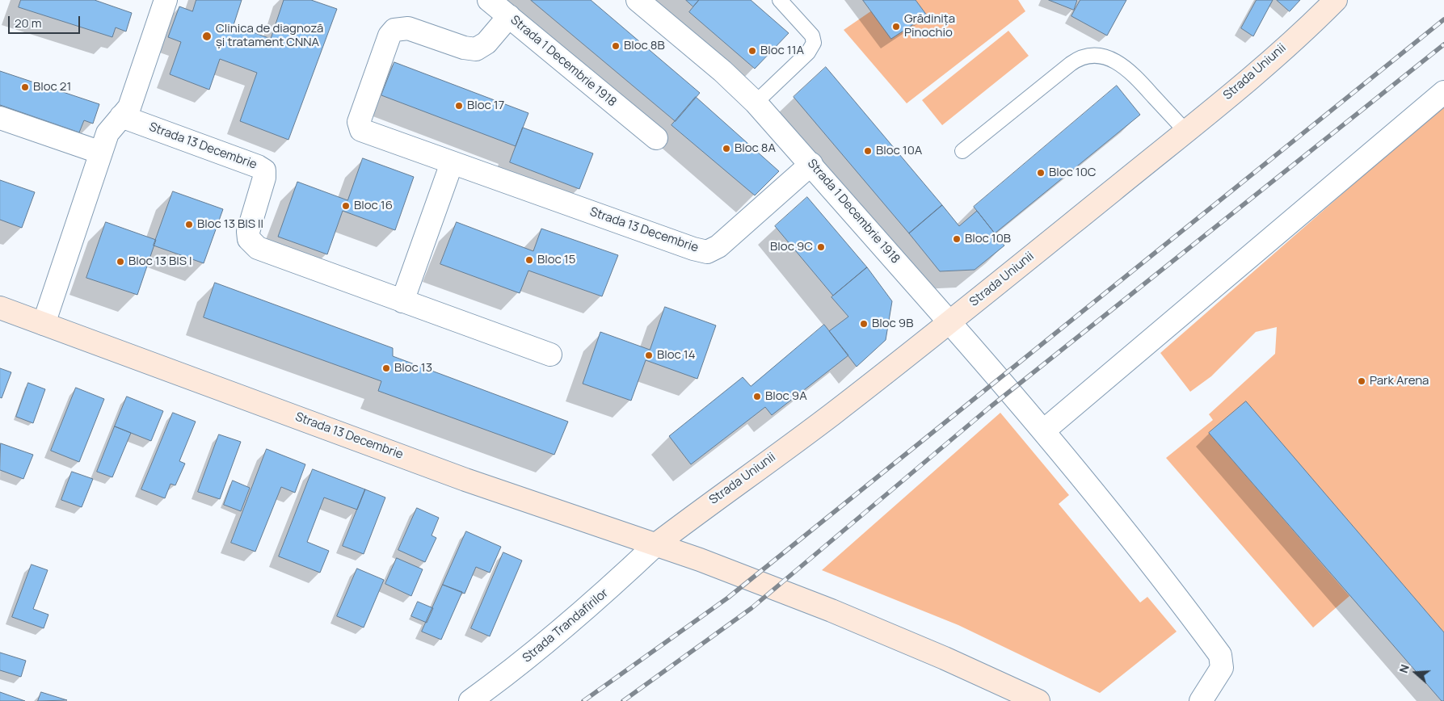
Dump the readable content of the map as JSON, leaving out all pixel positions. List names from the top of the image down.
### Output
{
  "streets": {
    "main road": ["Strada Uniunii", "Strada 13 Decembrie"],
    "street": ["Strada 1 Decembrie 1918", "Strada Trandafirilor"]
  },
  "crossings": [
    ["Strada 1 Decembrie 1918", "Strada Uniunii"],
    ["Strada 1 Decembrie 1918", "Strada 13 Decembrie"],
    ["Strada Uniunii", "Strada 13 Decembrie"],
    ["Strada Uniunii", "Strada Trandafirilor"],
    ["Strada 13 Decembrie", "Strada Trandafirilor"]
  ],
  "places": [
    "Grădinița Pinochio",
    "Clinica de diagnoză și tratament CNNA",
    "Bloc 8B",
    "Bloc 11A",
    "Bloc 21",
    "Bloc 17",
    "Bloc 8A",
    "Bloc 10A",
    "Bloc 10C",
    "Bloc 16",
    "Bloc 13 BIS II",
    "Bloc 10B",
    "Bloc 9C",
    "Bloc 15",
    "Bloc 13 BIS I",
    "Bloc 9B",
    "Bloc 14",
    "Bloc 13",
    "Park Arena",
    "Bloc 9A"
  ],
  "scale_bar": "20 m",
  "north": "left"
}
